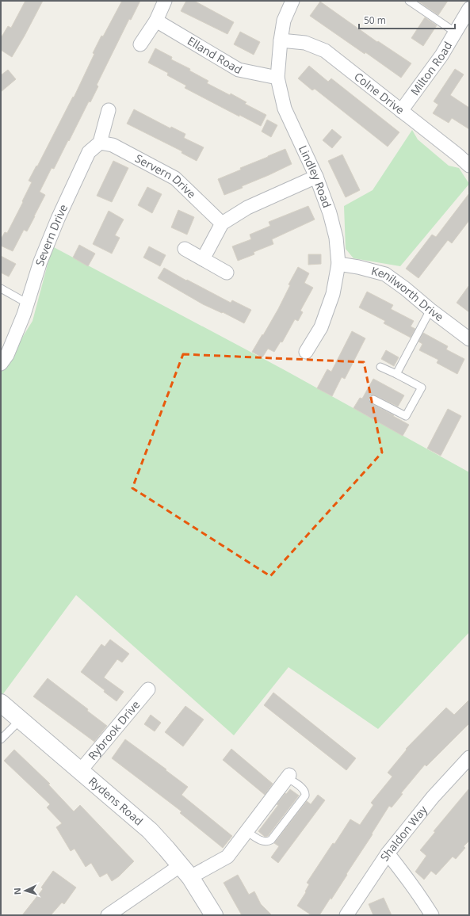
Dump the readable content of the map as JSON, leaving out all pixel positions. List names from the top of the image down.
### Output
{
  "streets": {
    "street": [
      "Elland Road",
      "Milton Road",
      "Colne Drive",
      "Servern Drive",
      "Lindley Road",
      "Severn Drive",
      "Kenilworth Drive",
      "Rybrook Drive",
      "Rydens Road",
      "Shaldon Way"
    ]
  },
  "crossings": [
    ["Elland Road", "Lindley Road"],
    ["Milton Road", "Colne Drive"],
    ["Colne Drive", "Lindley Road"],
    ["Servern Drive", "Severn Drive"],
    ["Lindley Road", "Kenilworth Drive"],
    ["Rybrook Drive", "Rydens Road"]
  ],
  "scale_bar": "50 m",
  "north": "left"
}
